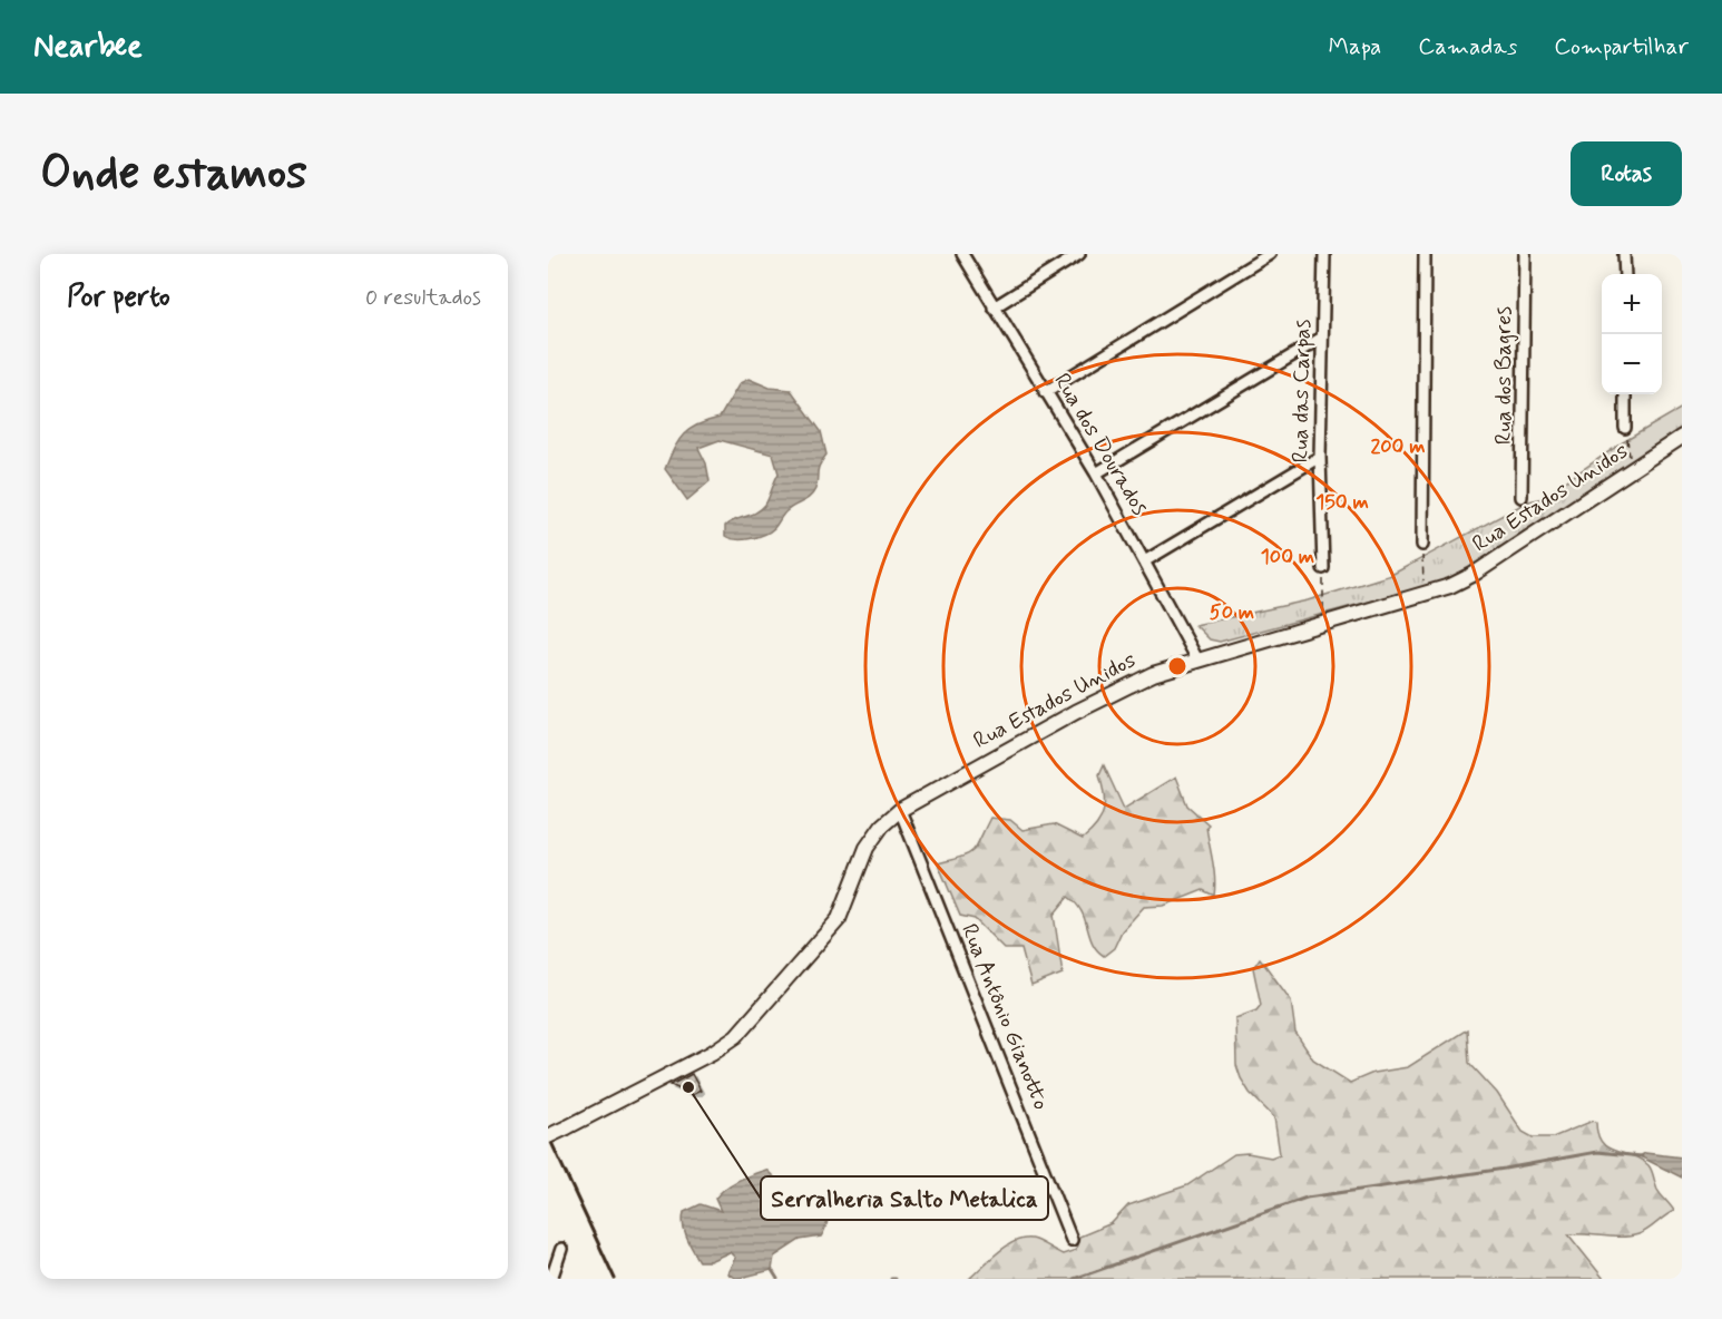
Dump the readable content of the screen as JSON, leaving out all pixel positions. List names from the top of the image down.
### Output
{
  "streets": {
    "street": [
      "Rua dos Bagres",
      "Rua das Carpas",
      "Rua dos Dourados",
      "Rua Estados Unidos",
      "Rua Antônio Gianotto"
    ]
  },
  "crossings": [
    ["Rua dos Dourados", "Rua Estados Unidos"],
    ["Rua Estados Unidos", "Rua Antônio Gianotto"]
  ],
  "places": ["Serralheria Salto Metalica"],
  "page": {
    "header": "Nearbee",
    "nav": ["Mapa", "Camadas", "Compartilhar"],
    "buttons": "Rotas",
    "title": "Onde estamos",
    "heading": ["Por perto", "0 resultados"],
    "map_buttons": ["+", "−"]
  },
  "rings": [
    "200 m",
    "150 m",
    "100 m",
    "50 m"
  ]
}
